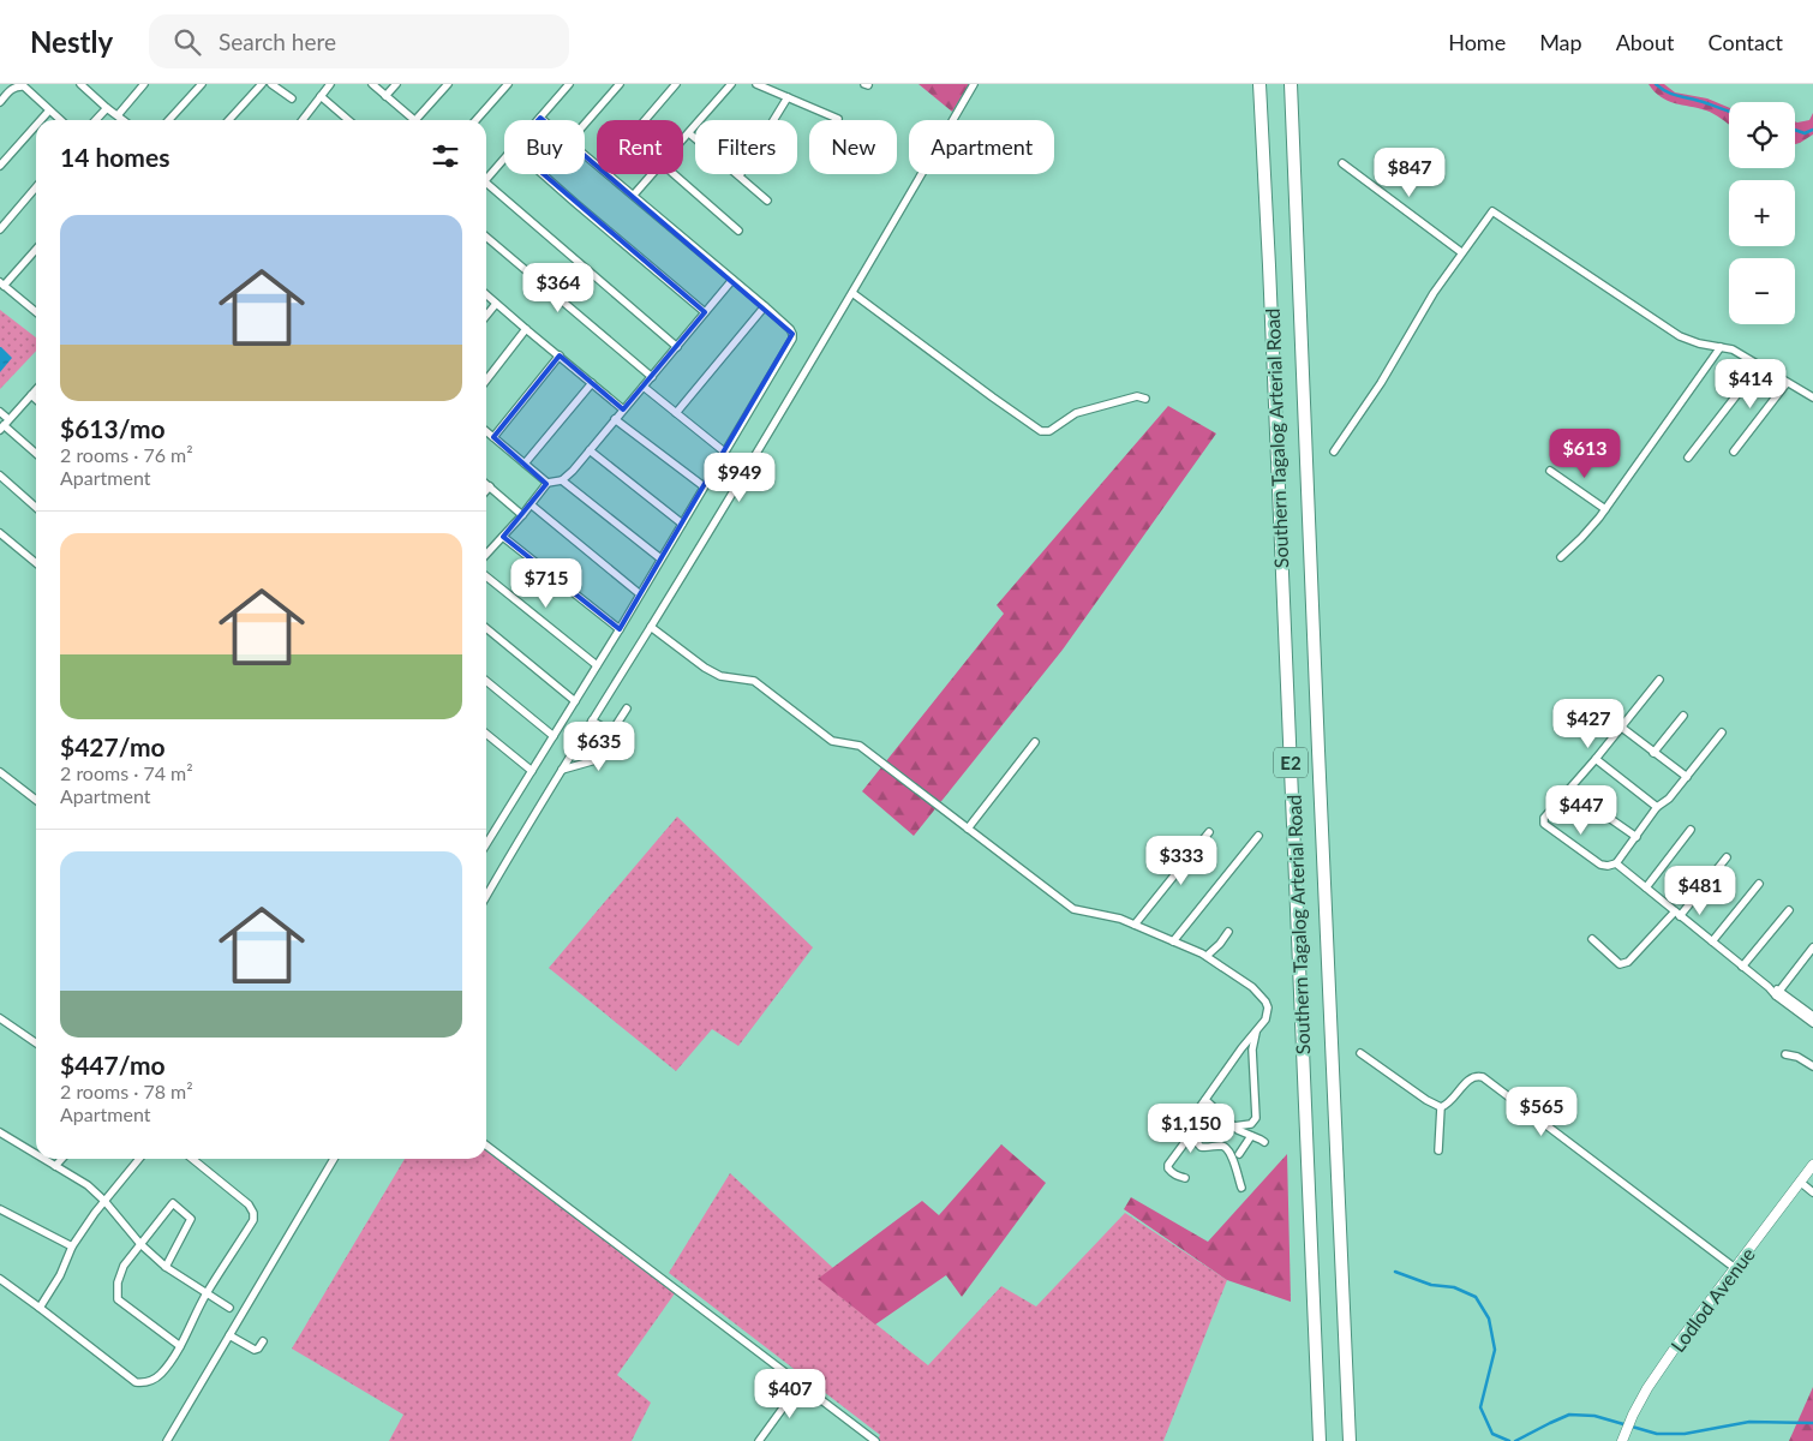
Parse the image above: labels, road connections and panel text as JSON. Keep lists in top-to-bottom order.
{
  "streets": {
    "highway": ["Southern Tagalog Arterial Road", "E2"],
    "main road": ["Lodlod Avenue"]
  },
  "page": {
    "header": "Nestly",
    "search": "Search here",
    "nav": [
      "Home",
      "Map",
      "About",
      "Contact"
    ],
    "map_buttons": ["+", "−"],
    "chip": [
      "Buy",
      "Rent",
      "Filters",
      "New",
      "Apartment"
    ],
    "heading": "14 homes",
    "price": [
      "$847",
      "$364",
      "$414",
      "$613",
      "$949",
      "$715",
      "$427",
      "$635",
      "$447",
      "$333",
      "$481",
      "$565",
      "$1,150",
      "$407"
    ],
    "list": [
      {
        "name": "$613/mo",
        "note": "2 rooms · 76 m² · Apartment"
      },
      {
        "name": "$427/mo",
        "note": "2 rooms · 74 m² · Apartment"
      },
      {
        "name": "$447/mo",
        "note": "2 rooms · 78 m² · Apartment"
      }
    ]
  }
}
